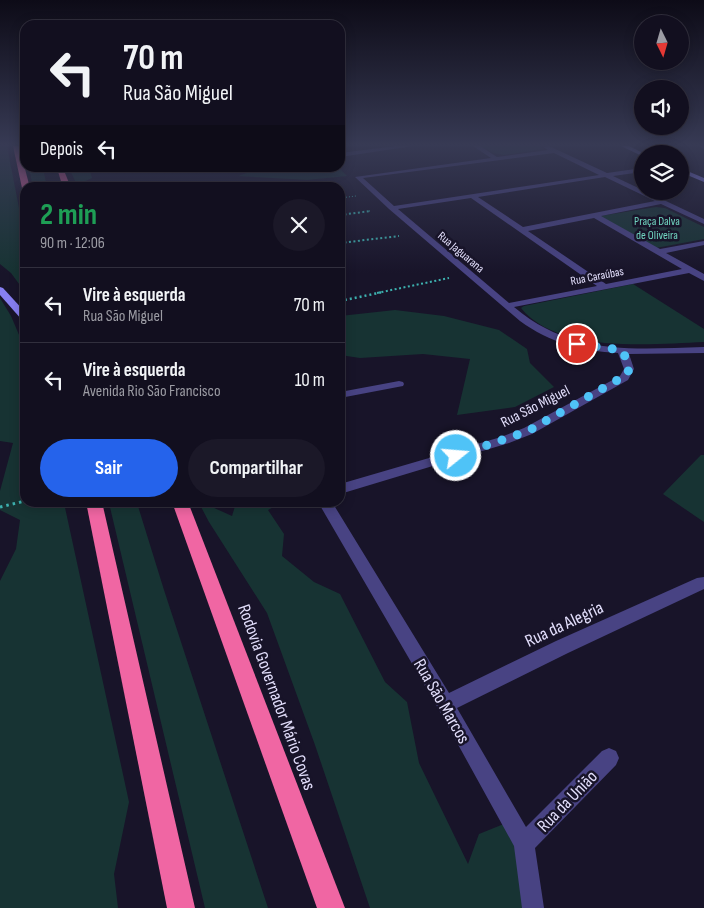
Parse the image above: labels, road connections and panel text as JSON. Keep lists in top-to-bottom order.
{
  "streets": {
    "highway": ["Rodovia Governador Mário Covas"],
    "street": [
      "Rua Jaguarana",
      "Rua Caraúbas",
      "Rua São Miguel",
      "Rua da Alegria",
      "Rua São Marcos",
      "Rua da União"
    ]
  },
  "crossings": [
    ["Rua Jaguarana", "Rua Caraúbas"],
    ["Rua Jaguarana", "Rua São Miguel"],
    ["Rua da Alegria", "Rua São Marcos"],
    ["Rua São Marcos", "Rua da União"]
  ],
  "parks": ["Praça Dalva de Oliveira"],
  "north": "bottom",
  "page": {
    "turn": ["70 m", "Rua São Miguel"],
    "then": "Depois",
    "heading": ["2 min", "90 m · 12:06"],
    "list": [
      {
        "name": "Vire à esquerda",
        "note": "Rua São Miguel",
        "value": "70 m"
      },
      {
        "name": "Vire à esquerda",
        "note": "Avenida Rio São Francisco",
        "value": "10 m"
      }
    ],
    "buttons": ["Sair", "Compartilhar"]
  }
}
